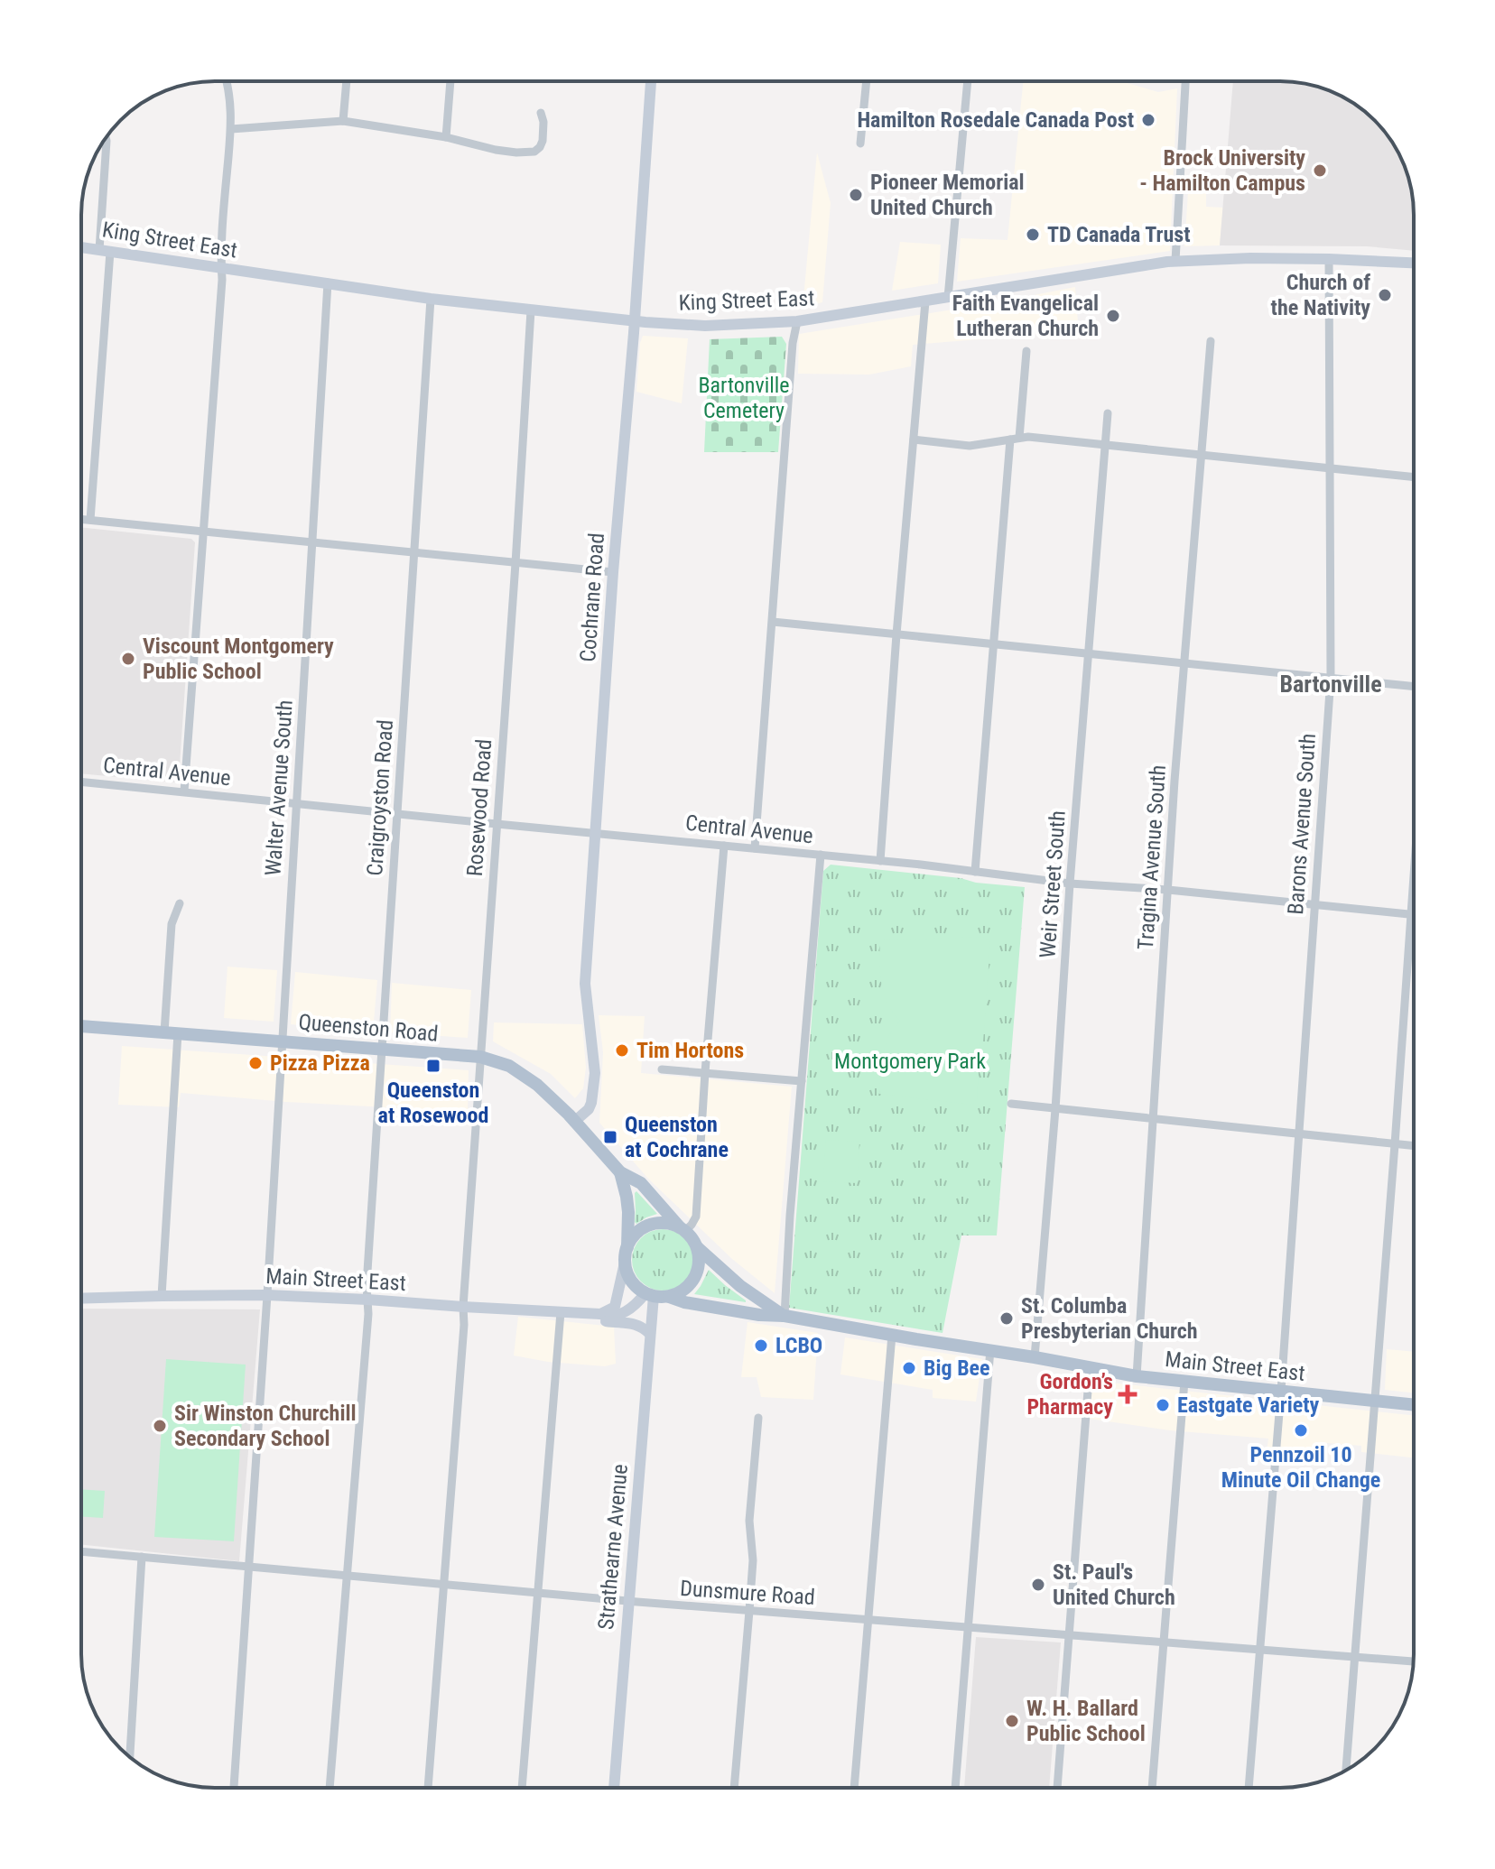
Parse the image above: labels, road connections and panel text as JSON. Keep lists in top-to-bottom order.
{
  "streets": {
    "main road": ["Queenston Road", "Main Street East"],
    "street": [
      "King Street East",
      "Cochrane Road",
      "Central Avenue",
      "Walter Avenue South",
      "Craigroyston Road",
      "Rosewood Road",
      "Barons Avenue South",
      "Tragina Avenue South",
      "Weir Street South",
      "Strathearne Avenue",
      "Dunsmure Road"
    ]
  },
  "crossings": [
    ["King Street East", "Cochrane Road"],
    ["King Street East", "Walter Avenue South"],
    ["King Street East", "Craigroyston Road"],
    ["King Street East", "Rosewood Road"],
    ["King Street East", "Barons Avenue South"],
    ["Cochrane Road", "Central Avenue"],
    ["Cochrane Road", "Queenston Road"],
    ["Central Avenue", "Walter Avenue South"],
    ["Central Avenue", "Craigroyston Road"],
    ["Central Avenue", "Rosewood Road"],
    ["Central Avenue", "Barons Avenue South"],
    ["Central Avenue", "Tragina Avenue South"],
    ["Central Avenue", "Weir Street South"],
    ["Walter Avenue South", "Queenston Road"],
    ["Walter Avenue South", "Main Street East"],
    ["Walter Avenue South", "Dunsmure Road"],
    ["Craigroyston Road", "Queenston Road"],
    ["Craigroyston Road", "Main Street East"],
    ["Craigroyston Road", "Dunsmure Road"],
    ["Rosewood Road", "Queenston Road"],
    ["Rosewood Road", "Main Street East"],
    ["Rosewood Road", "Dunsmure Road"],
    ["Barons Avenue South", "Main Street East"],
    ["Barons Avenue South", "Dunsmure Road"],
    ["Tragina Avenue South", "Main Street East"],
    ["Weir Street South", "Main Street East"],
    ["Queenston Road", "Main Street East"],
    ["Queenston Road", "Strathearne Avenue"],
    ["Main Street East", "Strathearne Avenue"],
    ["Strathearne Avenue", "Dunsmure Road"]
  ],
  "districts": ["Bartonville"],
  "parks": ["Bartonville Cemetery", "Montgomery Park"],
  "places": {
    "other": [
      "Hamilton Rosedale Canada Post",
      "Brock University - Hamilton Campus",
      "Pioneer Memorial United Church",
      "TD Canada Trust",
      "Church of the Nativity",
      "Faith Evangelical Lutheran Church",
      "Viscount Montgomery Public School",
      "Tim Hortons",
      "Pizza Pizza",
      "St. Columba Presbyterian Church",
      "LCBO",
      "Big Bee",
      "Eastgate Variety",
      "Sir Winston Churchill Secondary School",
      "Pennzoil 10 Minute Oil Change",
      "St. Paul's United Church",
      "W. H. Ballard Public School"
    ],
    "transit": ["Queenston at Rosewood", "Queenston at Cochrane"],
    "health": ["Gordon’s Pharmacy"]
  }
}
